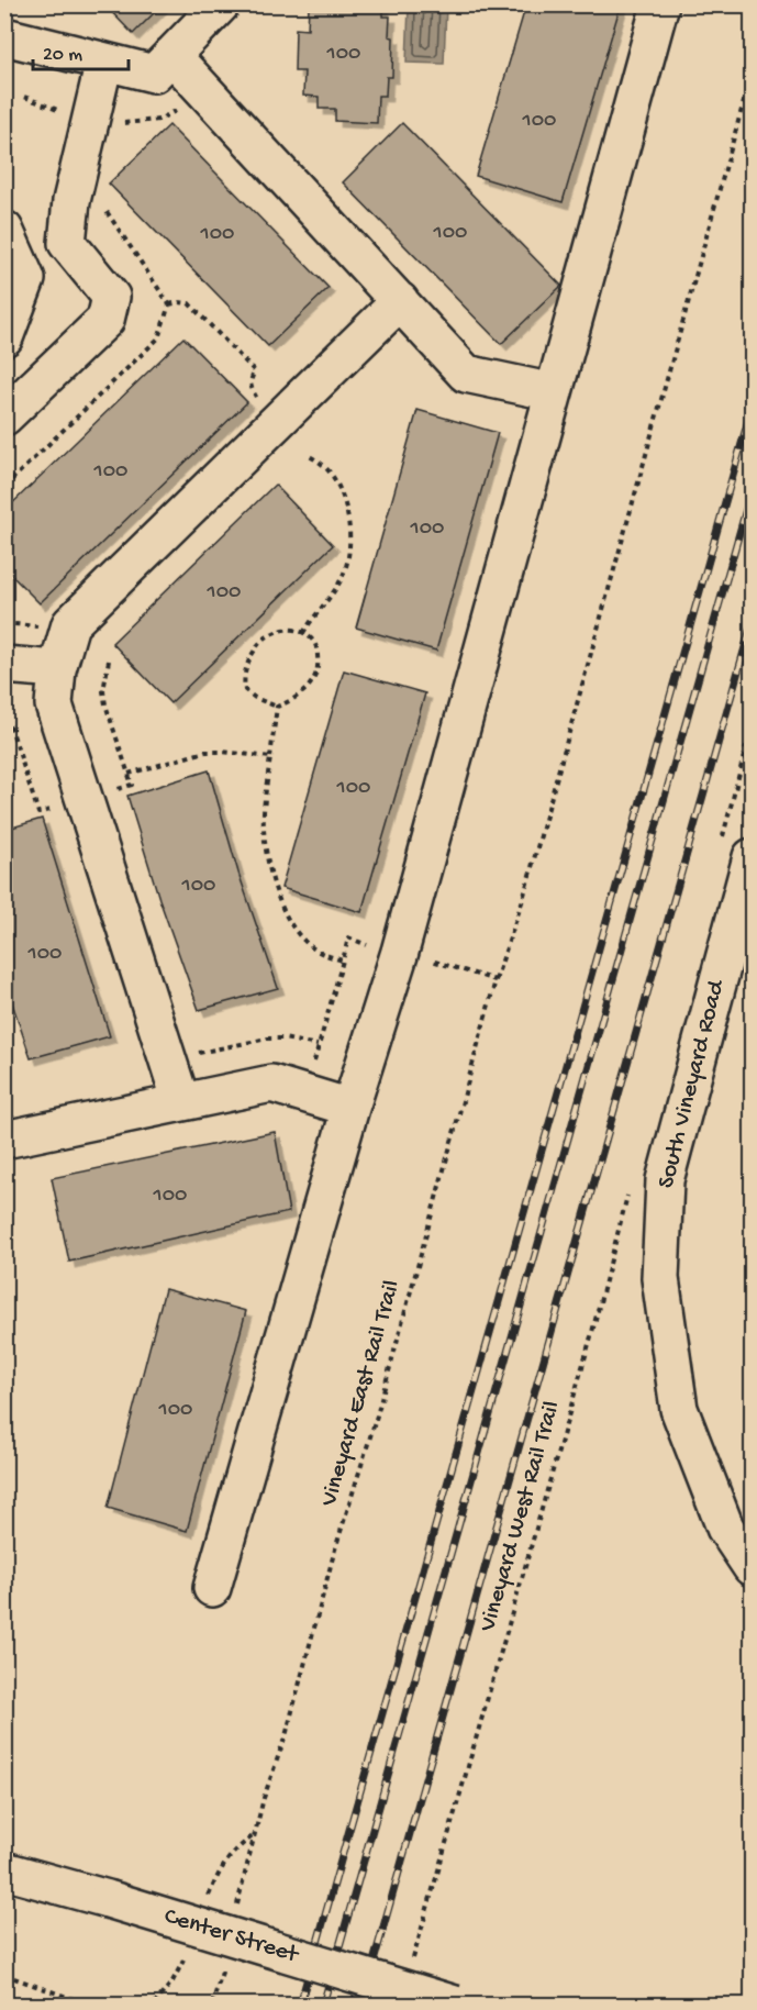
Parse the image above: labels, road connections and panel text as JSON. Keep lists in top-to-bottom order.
{
  "streets": {
    "street": ["South Vineyard Road", "Center Street"],
    "path": ["Vineyard East Rail Trail", "Vineyard West Rail Trail"]
  },
  "house_numbers": [
    "100",
    "100",
    "100",
    "100",
    "100",
    "100",
    "100",
    "100",
    "100",
    "100",
    "100",
    "100"
  ],
  "scale_bar": "20 m"
}
